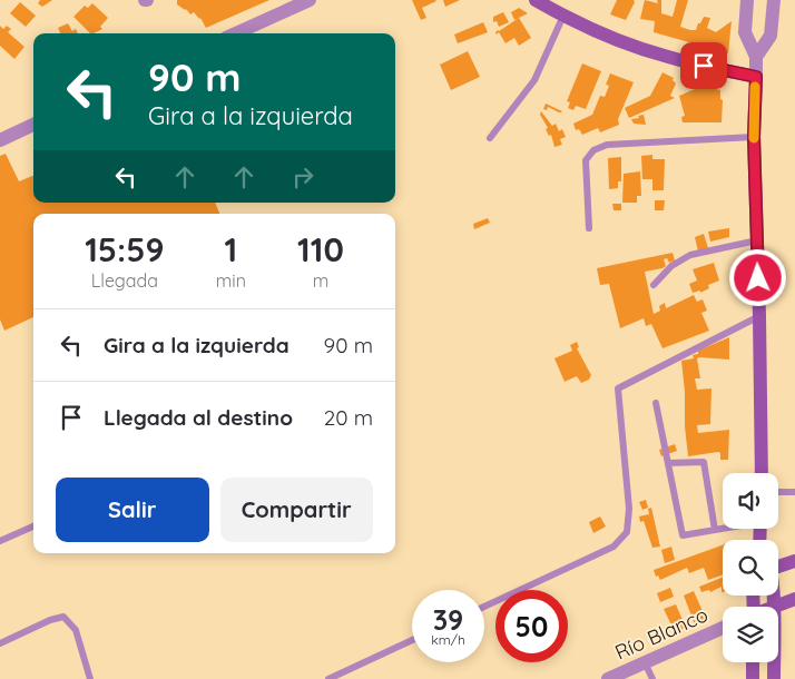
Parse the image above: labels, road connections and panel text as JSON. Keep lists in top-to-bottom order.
{
  "streets": {
    "street": ["Río Blanco"]
  },
  "page": {
    "turn": ["90 m", "Gira a la izquierda"],
    "eta": [
      "15:59",
      "Llegada",
      "1",
      "min",
      "110",
      "m"
    ],
    "list": [
      {
        "name": "Gira a la izquierda",
        "value": "90 m"
      },
      {
        "name": "Llegada al destino",
        "value": "20 m"
      }
    ],
    "buttons": ["Salir", "Compartir"],
    "speed": "39 km/h",
    "limit": "50"
  }
}
